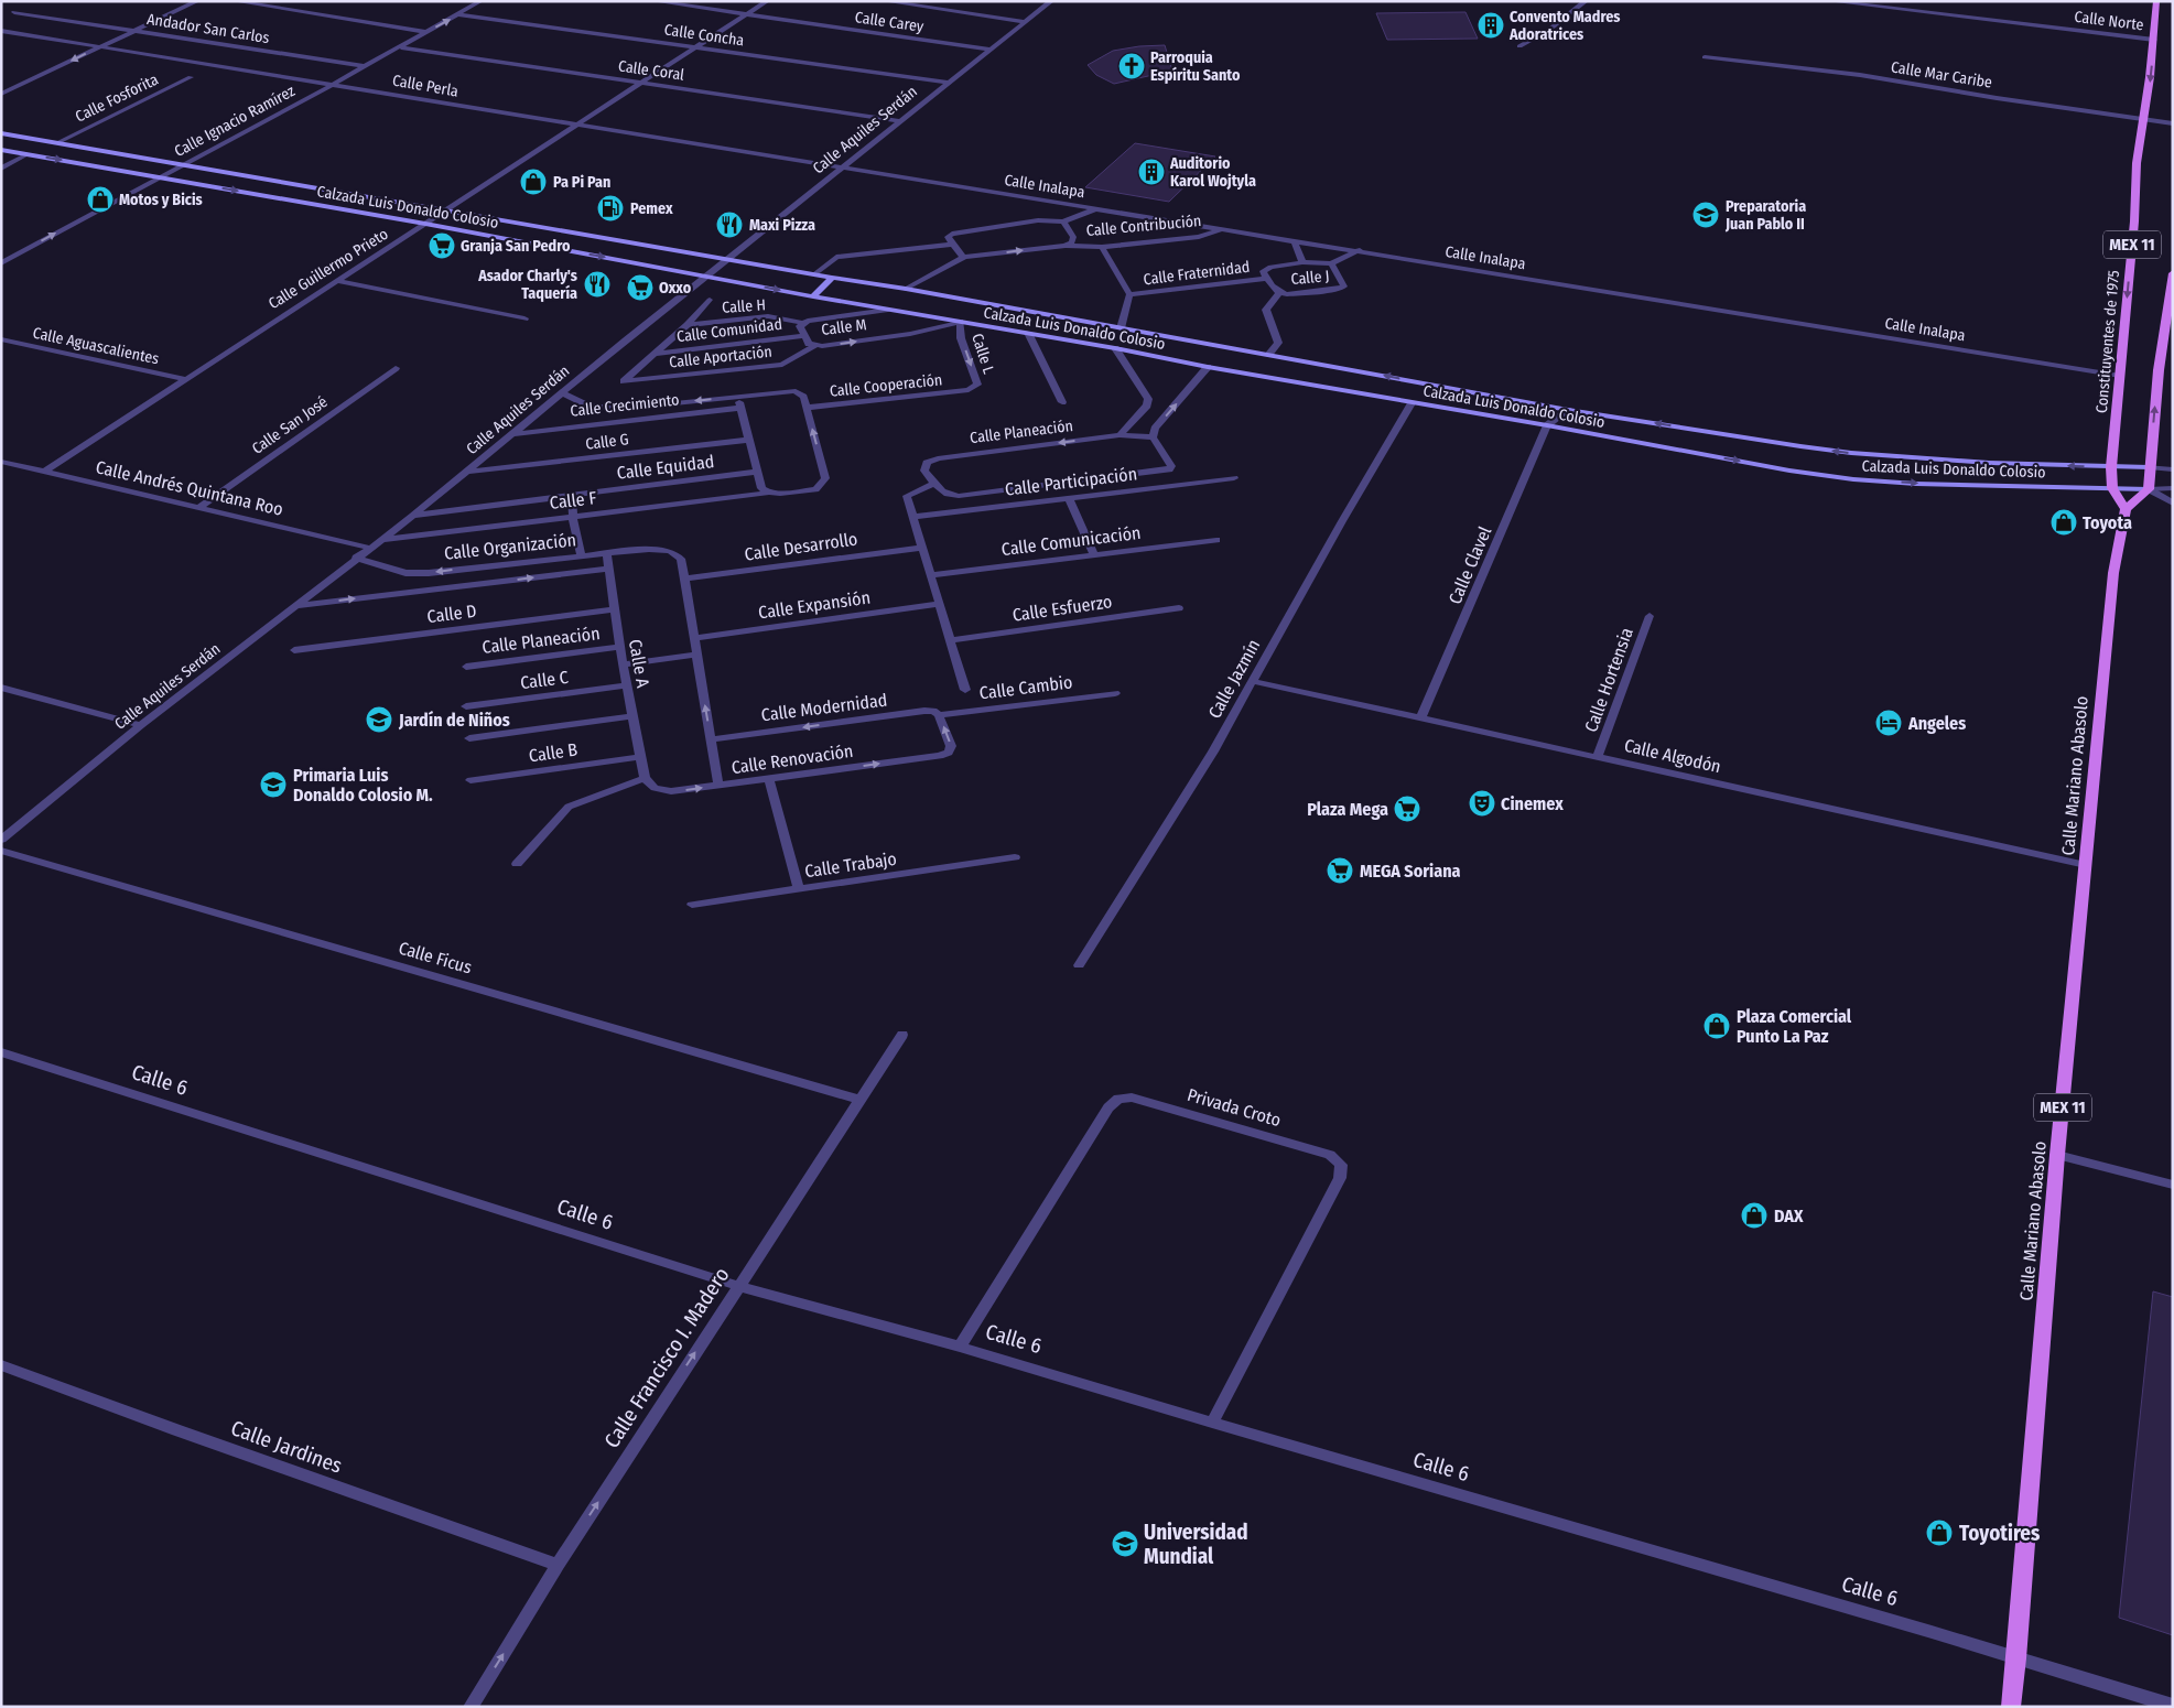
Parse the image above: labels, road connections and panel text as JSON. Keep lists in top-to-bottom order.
{
  "streets": {
    "main road": [
      "Calzada Luis Donaldo Colosio",
      "MEX 11",
      "Constituyentes de 1975",
      "Calle Mariano Abasolo"
    ],
    "street": [
      "Calle Norte",
      "Calle Carey",
      "Andador San Carlos",
      "Calle Concha",
      "Calle Coral",
      "Calle Mar Caribe",
      "Calle Perla",
      "Calle Fosforita",
      "Calle Ignacio Ramírez",
      "Calle Aquiles Serdán",
      "Calle Inalapa",
      "Calle Contribución",
      "Calle Guillermo Prieto",
      "Calle Fraternidad",
      "Calle J",
      "Calle H",
      "Calle M",
      "Calle Comunidad",
      "Calle Aguascalientes",
      "Calle L",
      "Calle Aportación",
      "Calle Cooperación",
      "Calle Crecimiento",
      "Calle San José",
      "Calle Planeación",
      "Calle G",
      "Calle Equidad",
      "Calle Participación",
      "Calle Andrés Quintana Roo",
      "Calle F",
      "Calle Comunicación",
      "Calle Organización",
      "Calle Desarrollo",
      "Calle Clavel",
      "Calle Expansión",
      "Calle Esfuerzo",
      "Calle D",
      "Calle A",
      "Calle Jazmín",
      "Calle C",
      "Calle Hortensia",
      "Calle Cambio",
      "Calle Modernidad",
      "Calle B",
      "Calle Algodón",
      "Calle Renovación",
      "Calle Trabajo",
      "Calle Ficus",
      "Calle 6",
      "Privada Croto",
      "Calle Francisco I. Madero",
      "Calle Jardines"
    ]
  },
  "crossings": [
    ["Calle Norte", "Constituyentes de 1975"],
    ["Calle Carey", "Calle Aquiles Serdán"],
    ["Calle Carey", "Calle Guillermo Prieto"],
    ["Andador San Carlos", "Calle Ignacio Ramírez"],
    ["Calle Concha", "Calle Ignacio Ramírez"],
    ["Calle Concha", "Calle Aquiles Serdán"],
    ["Calle Concha", "Calle Guillermo Prieto"],
    ["Calle Coral", "Calle Ignacio Ramírez"],
    ["Calle Coral", "Calle Aquiles Serdán"],
    ["Calle Coral", "Calle Guillermo Prieto"],
    ["Calle Mar Caribe", "Constituyentes de 1975"],
    ["Calle Perla", "Calle Ignacio Ramírez"],
    ["Calle Perla", "Calle Aquiles Serdán"],
    ["Calle Perla", "Calle Inalapa"],
    ["Calle Perla", "Calle Guillermo Prieto"],
    ["Calle Fosforita", "Calzada Luis Donaldo Colosio"],
    ["Calle Ignacio Ramírez", "Calzada Luis Donaldo Colosio"],
    ["Calle Aquiles Serdán", "Calle Inalapa"],
    ["Calle Aquiles Serdán", "Calzada Luis Donaldo Colosio"],
    ["Calle Aquiles Serdán", "Calle Crecimiento"],
    ["Calle Aquiles Serdán", "Calle G"],
    ["Calle Aquiles Serdán", "Calle Equidad"],
    ["Calle Aquiles Serdán", "Calle Andrés Quintana Roo"],
    ["Calle Aquiles Serdán", "Calle F"],
    ["Calle Aquiles Serdán", "Calle Organización"],
    ["Calle Inalapa", "Calle Contribución"],
    ["Calle Inalapa", "Calle J"],
    ["Calle Inalapa", "Constituyentes de 1975"],
    ["Calzada Luis Donaldo Colosio", "MEX 11"],
    ["Calzada Luis Donaldo Colosio", "Calle Guillermo Prieto"],
    ["Calzada Luis Donaldo Colosio", "Calle M"],
    ["Calzada Luis Donaldo Colosio", "Constituyentes de 1975"],
    ["Calzada Luis Donaldo Colosio", "Calle L"],
    ["Calzada Luis Donaldo Colosio", "Calle Clavel"],
    ["Calzada Luis Donaldo Colosio", "Calle Jazmín"],
    ["MEX 11", "Constituyentes de 1975"],
    ["MEX 11", "Calle Mariano Abasolo"],
    ["Calle Guillermo Prieto", "Calle Aguascalientes"],
    ["Calle Guillermo Prieto", "Calle Andrés Quintana Roo"],
    ["Calle Fraternidad", "Calle J"],
    ["Calle H", "Calle M"],
    ["Calle M", "Calle Comunidad"],
    ["Calle M", "Calle L"],
    ["Calle M", "Calle Aportación"],
    ["Calle Comunidad", "Calle Aportación"],
    ["Calle L", "Calle Cooperación"],
    ["Calle Cooperación", "Calle F"],
    ["Calle San José", "Calle Andrés Quintana Roo"],
    ["Calle Planeación", "Calle A"],
    ["Calle Organización", "Calle Desarrollo"],
    ["Calle Organización", "Calle A"],
    ["Calle Clavel", "Calle Algodón"],
    ["Calle D", "Calle A"],
    ["Calle A", "Calle C"],
    ["Calle A", "Calle B"],
    ["Calle A", "Calle Renovación"],
    ["Calle Jazmín", "Calle Algodón"],
    ["Calle Hortensia", "Calle Algodón"],
    ["Calle Cambio", "Calle Modernidad"],
    ["Calle Cambio", "Calle Renovación"],
    ["Calle Modernidad", "Calle Renovación"],
    ["Calle Algodón", "Calle Mariano Abasolo"],
    ["Calle Mariano Abasolo", "Calle 6"],
    ["Calle Ficus", "Calle Francisco I. Madero"],
    ["Calle 6", "Privada Croto"],
    ["Calle 6", "Calle Francisco I. Madero"],
    ["Calle Francisco I. Madero", "Calle Jardines"]
  ],
  "one_way": [
    "Calle Ignacio Ramírez",
    "Calle Contribución",
    "Calle Planeación",
    "Calle Modernidad",
    "Calle Renovación",
    "Calle Francisco I. Madero"
  ],
  "places": {
    "building": ["Convento Madres Adoratrices", "Auditorio Karol Wojtyla"],
    "church": ["Parroquia Espíritu Santo"],
    "shop": [
      "Pa Pi Pan",
      "Motos y Bicis",
      "Toyota",
      "Plaza Comercial Punto La Paz",
      "DAX",
      "Toyotires"
    ],
    "fuel station": ["Pemex"],
    "school or university": [
      "Preparatoria Juan Pablo II",
      "Jardín de Niños",
      "Primaria Luis Donaldo Colosio M.",
      "Universidad Mundial"
    ],
    "restaurant": ["Maxi Pizza", "Asador Charly's Taquería"],
    "supermarket": [
      "Granja San Pedro",
      "Oxxo",
      "Plaza Mega",
      "MEGA Soriana"
    ],
    "hotel": ["Angeles"],
    "theatre": ["Cinemex"]
  }
}
